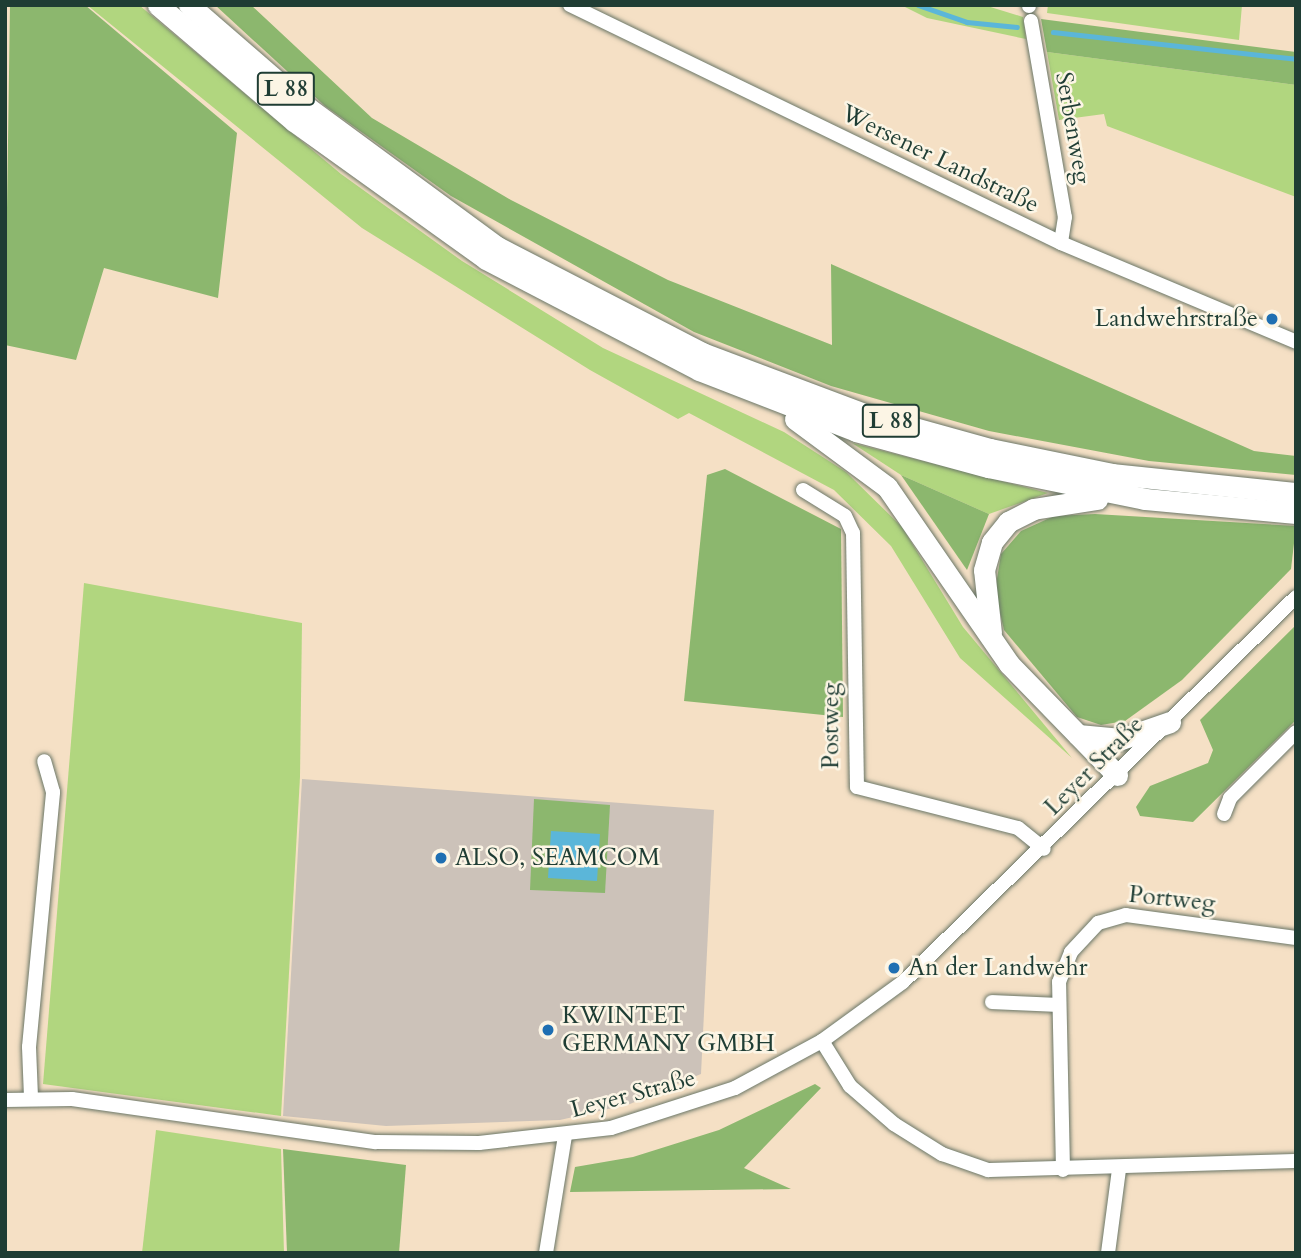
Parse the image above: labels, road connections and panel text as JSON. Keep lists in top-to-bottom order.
{
  "streets": {
    "highway": ["L 88"],
    "street": [
      "Serbenweg",
      "Wersener Landstraße",
      "Postweg",
      "Leyer Straße",
      "Portweg"
    ]
  },
  "crossings": [
    ["Serbenweg", "Wersener Landstraße"],
    ["Postweg", "Leyer Straße"]
  ],
  "places": [
    "Landwehrstraße",
    "ALSO, SEAMCOM",
    "An der Landwehr",
    "KWINTET GERMANY GMBH"
  ]
}
